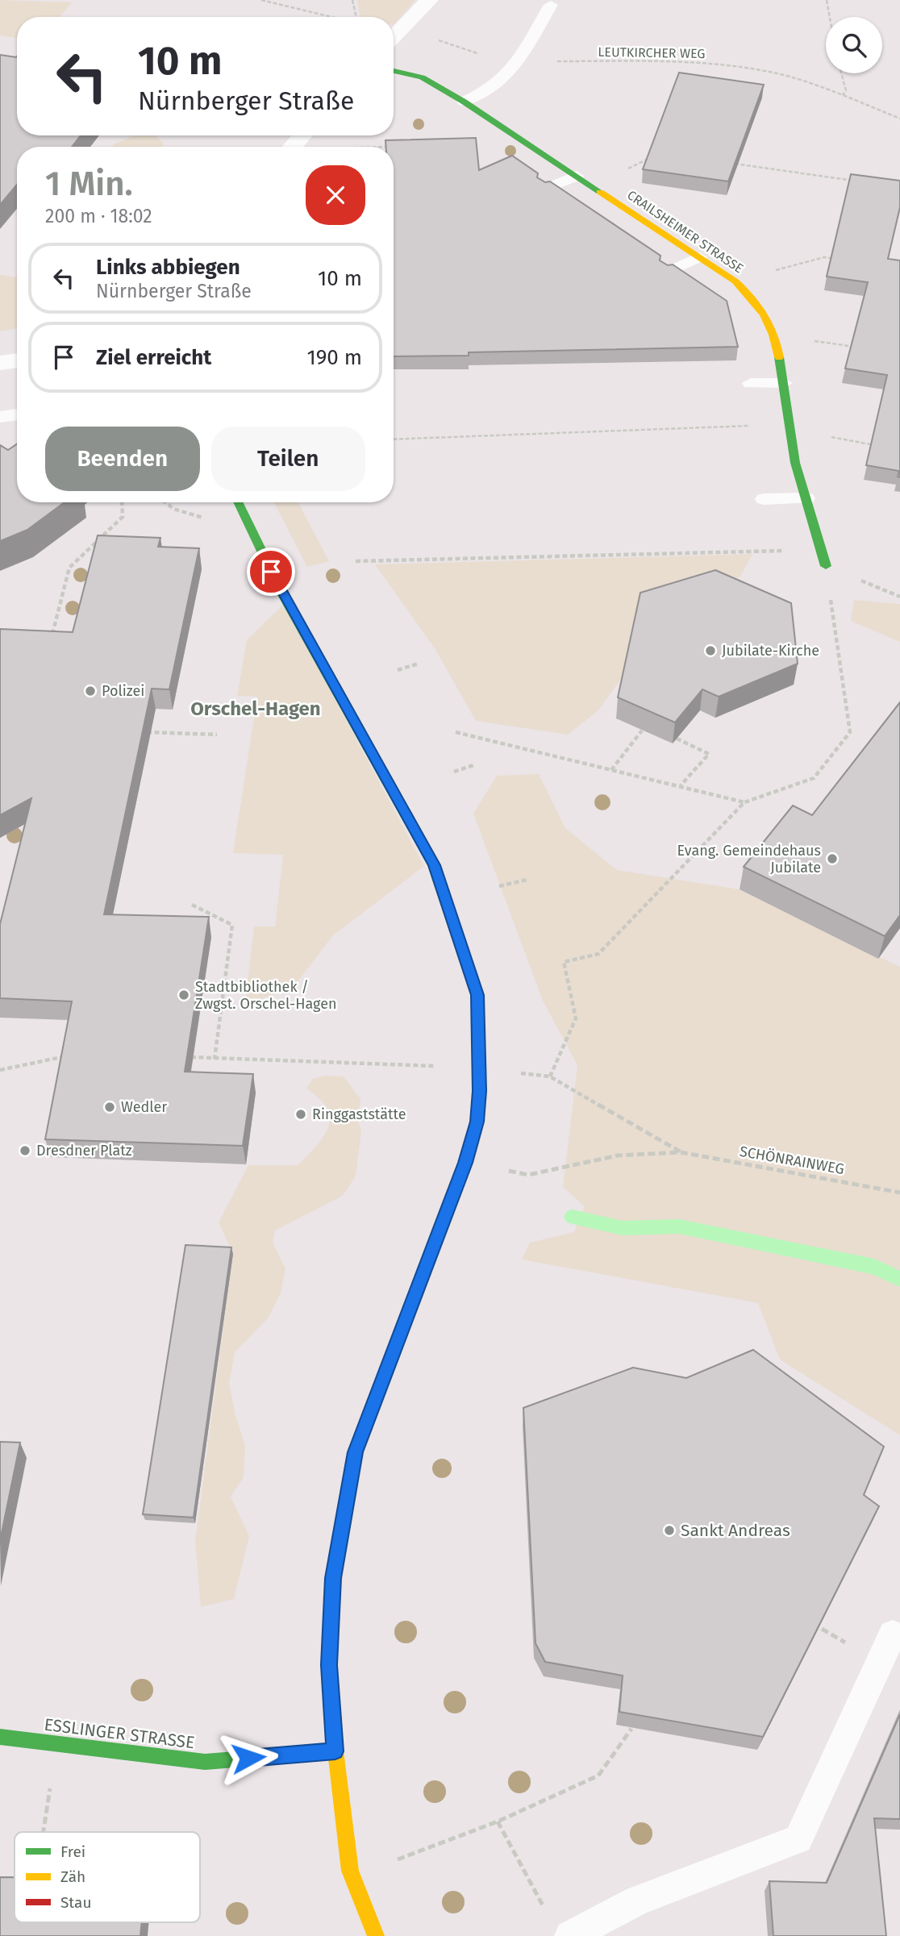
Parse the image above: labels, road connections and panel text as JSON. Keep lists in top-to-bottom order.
{
  "streets": {
    "street": ["CRAILSHEIMER STRASSE", "ESSLINGER STRASSE"],
    "path": ["LEUTKIRCHER WEG", "SCHÖNRAINWEG"]
  },
  "districts": ["Orschel-Hagen"],
  "places": [
    "Jubilate-Kirche",
    "Polizei",
    "Evang. Gemeindehaus Jubilate",
    "Stadtbibliothek / Zwgst. Orschel-Hagen",
    "Wedler",
    "Ringgaststätte",
    "Dresdner Platz",
    "Sankt Andreas"
  ],
  "legend": ["Frei", "Zäh", "Stau"],
  "page": {
    "turn": ["10 m", "Nürnberger Straße"],
    "heading": ["1 Min.", "200 m · 18:02"],
    "list": [
      {
        "name": "Links abbiegen",
        "note": "Nürnberger Straße",
        "value": "10 m"
      },
      {
        "name": "Ziel erreicht",
        "value": "190 m"
      }
    ],
    "buttons": ["Beenden", "Teilen"]
  }
}
